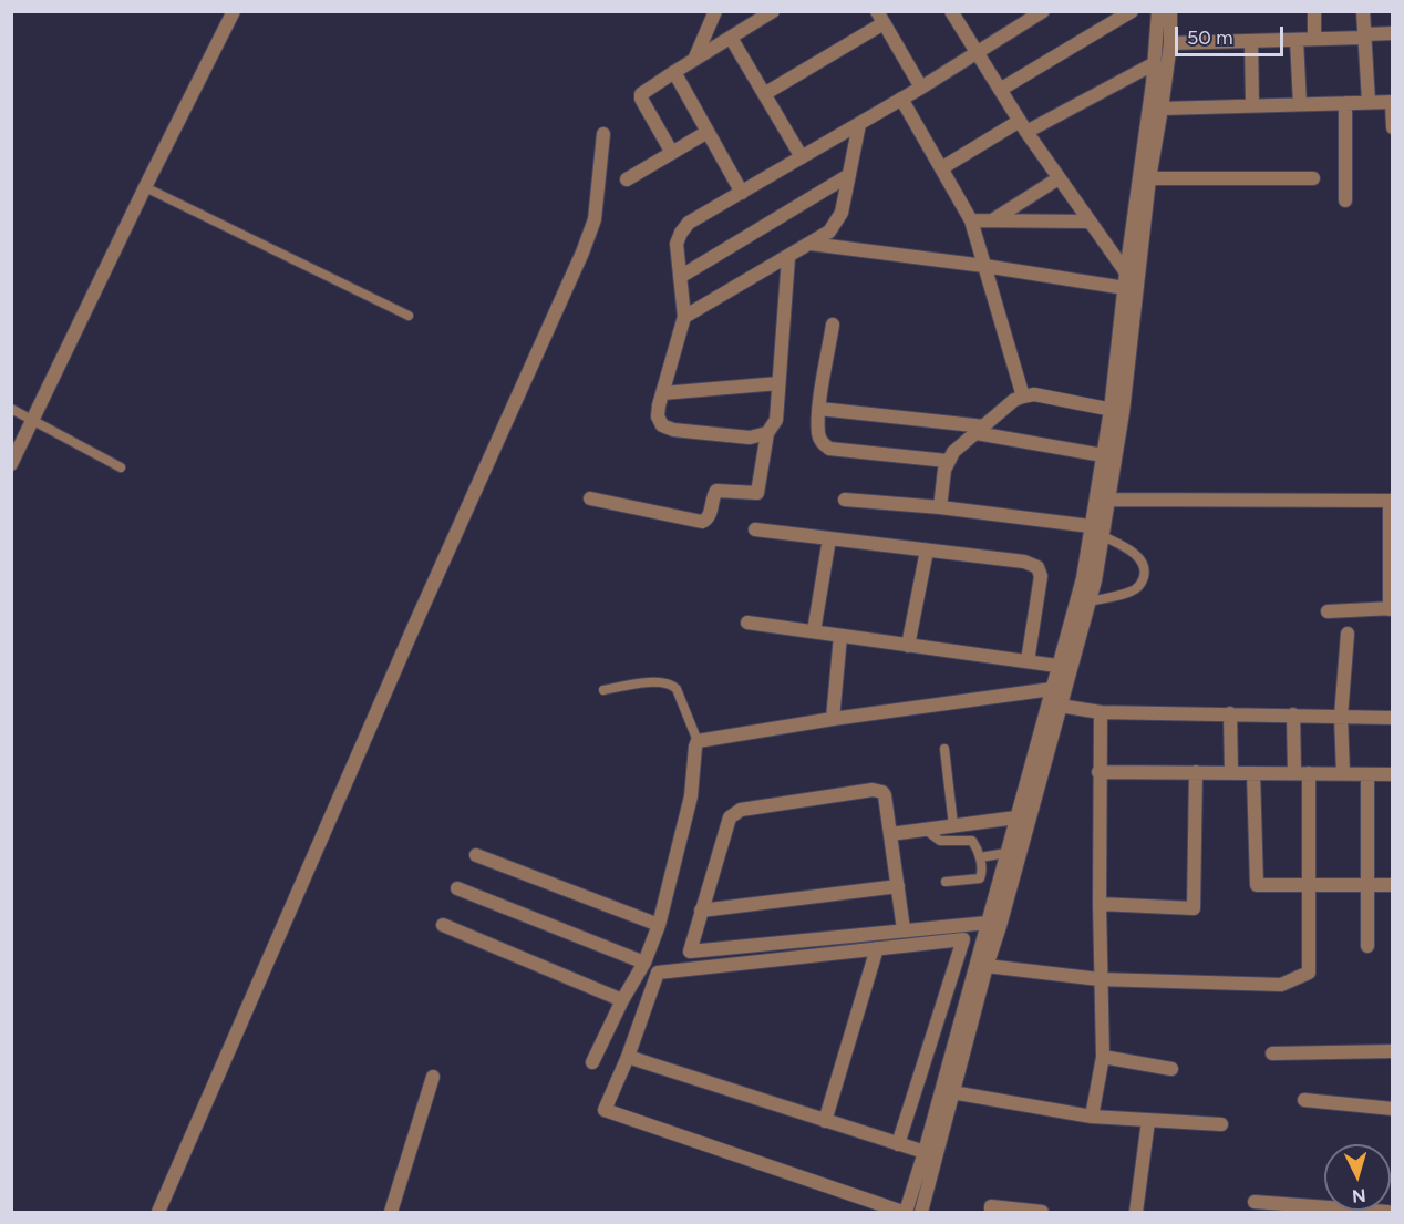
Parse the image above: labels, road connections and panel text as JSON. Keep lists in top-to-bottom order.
{
  "scale_bar": "50 m",
  "north": "bottom"
}
